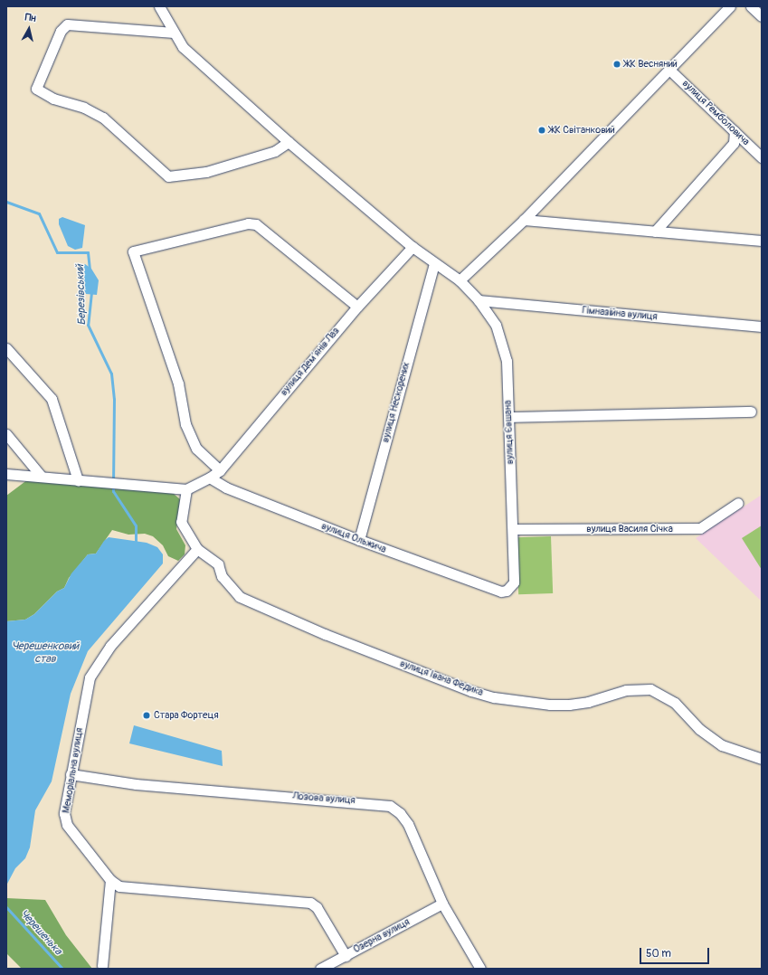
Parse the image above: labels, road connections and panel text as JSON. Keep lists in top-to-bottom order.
{
  "streets": {
    "street": [
      "вулиця Ремболовича",
      "Гімназійна вулиця",
      "вулиця Демʼянів Лаз",
      "вулиця Нескорених",
      "вулиця Євшана",
      "вулиця Василя Січка",
      "вулиця Ольжича",
      "вулиця Івана Федика",
      "Меморіальна вулиця",
      "Лозова вулиця",
      "Озерна вулиця"
    ]
  },
  "crossings": [
    ["Гімназійна вулиця", "вулиця Євшана"],
    ["вулиця Демʼянів Лаз", "вулиця Євшана"],
    ["вулиця Демʼянів Лаз", "вулиця Ольжича"],
    ["вулиця Демʼянів Лаз", "вулиця Івана Федика"],
    ["вулиця Нескорених", "вулиця Євшана"],
    ["вулиця Нескорених", "вулиця Ольжича"],
    ["вулиця Євшана", "вулиця Василя Січка"],
    ["вулиця Євшана", "вулиця Ольжича"],
    ["вулиця Івана Федика", "Меморіальна вулиця"],
    ["Меморіальна вулиця", "Лозова вулиця"],
    ["Меморіальна вулиця", "Озерна вулиця"],
    ["Лозова вулиця", "Озерна вулиця"]
  ],
  "water": ["Березівський", "Черешенковий став", "Черешенька"],
  "places": ["ЖК Весняний", "ЖК Світанковий", "Стара Фортеця"],
  "scale_bar": "50 m",
  "north": "top"
}
